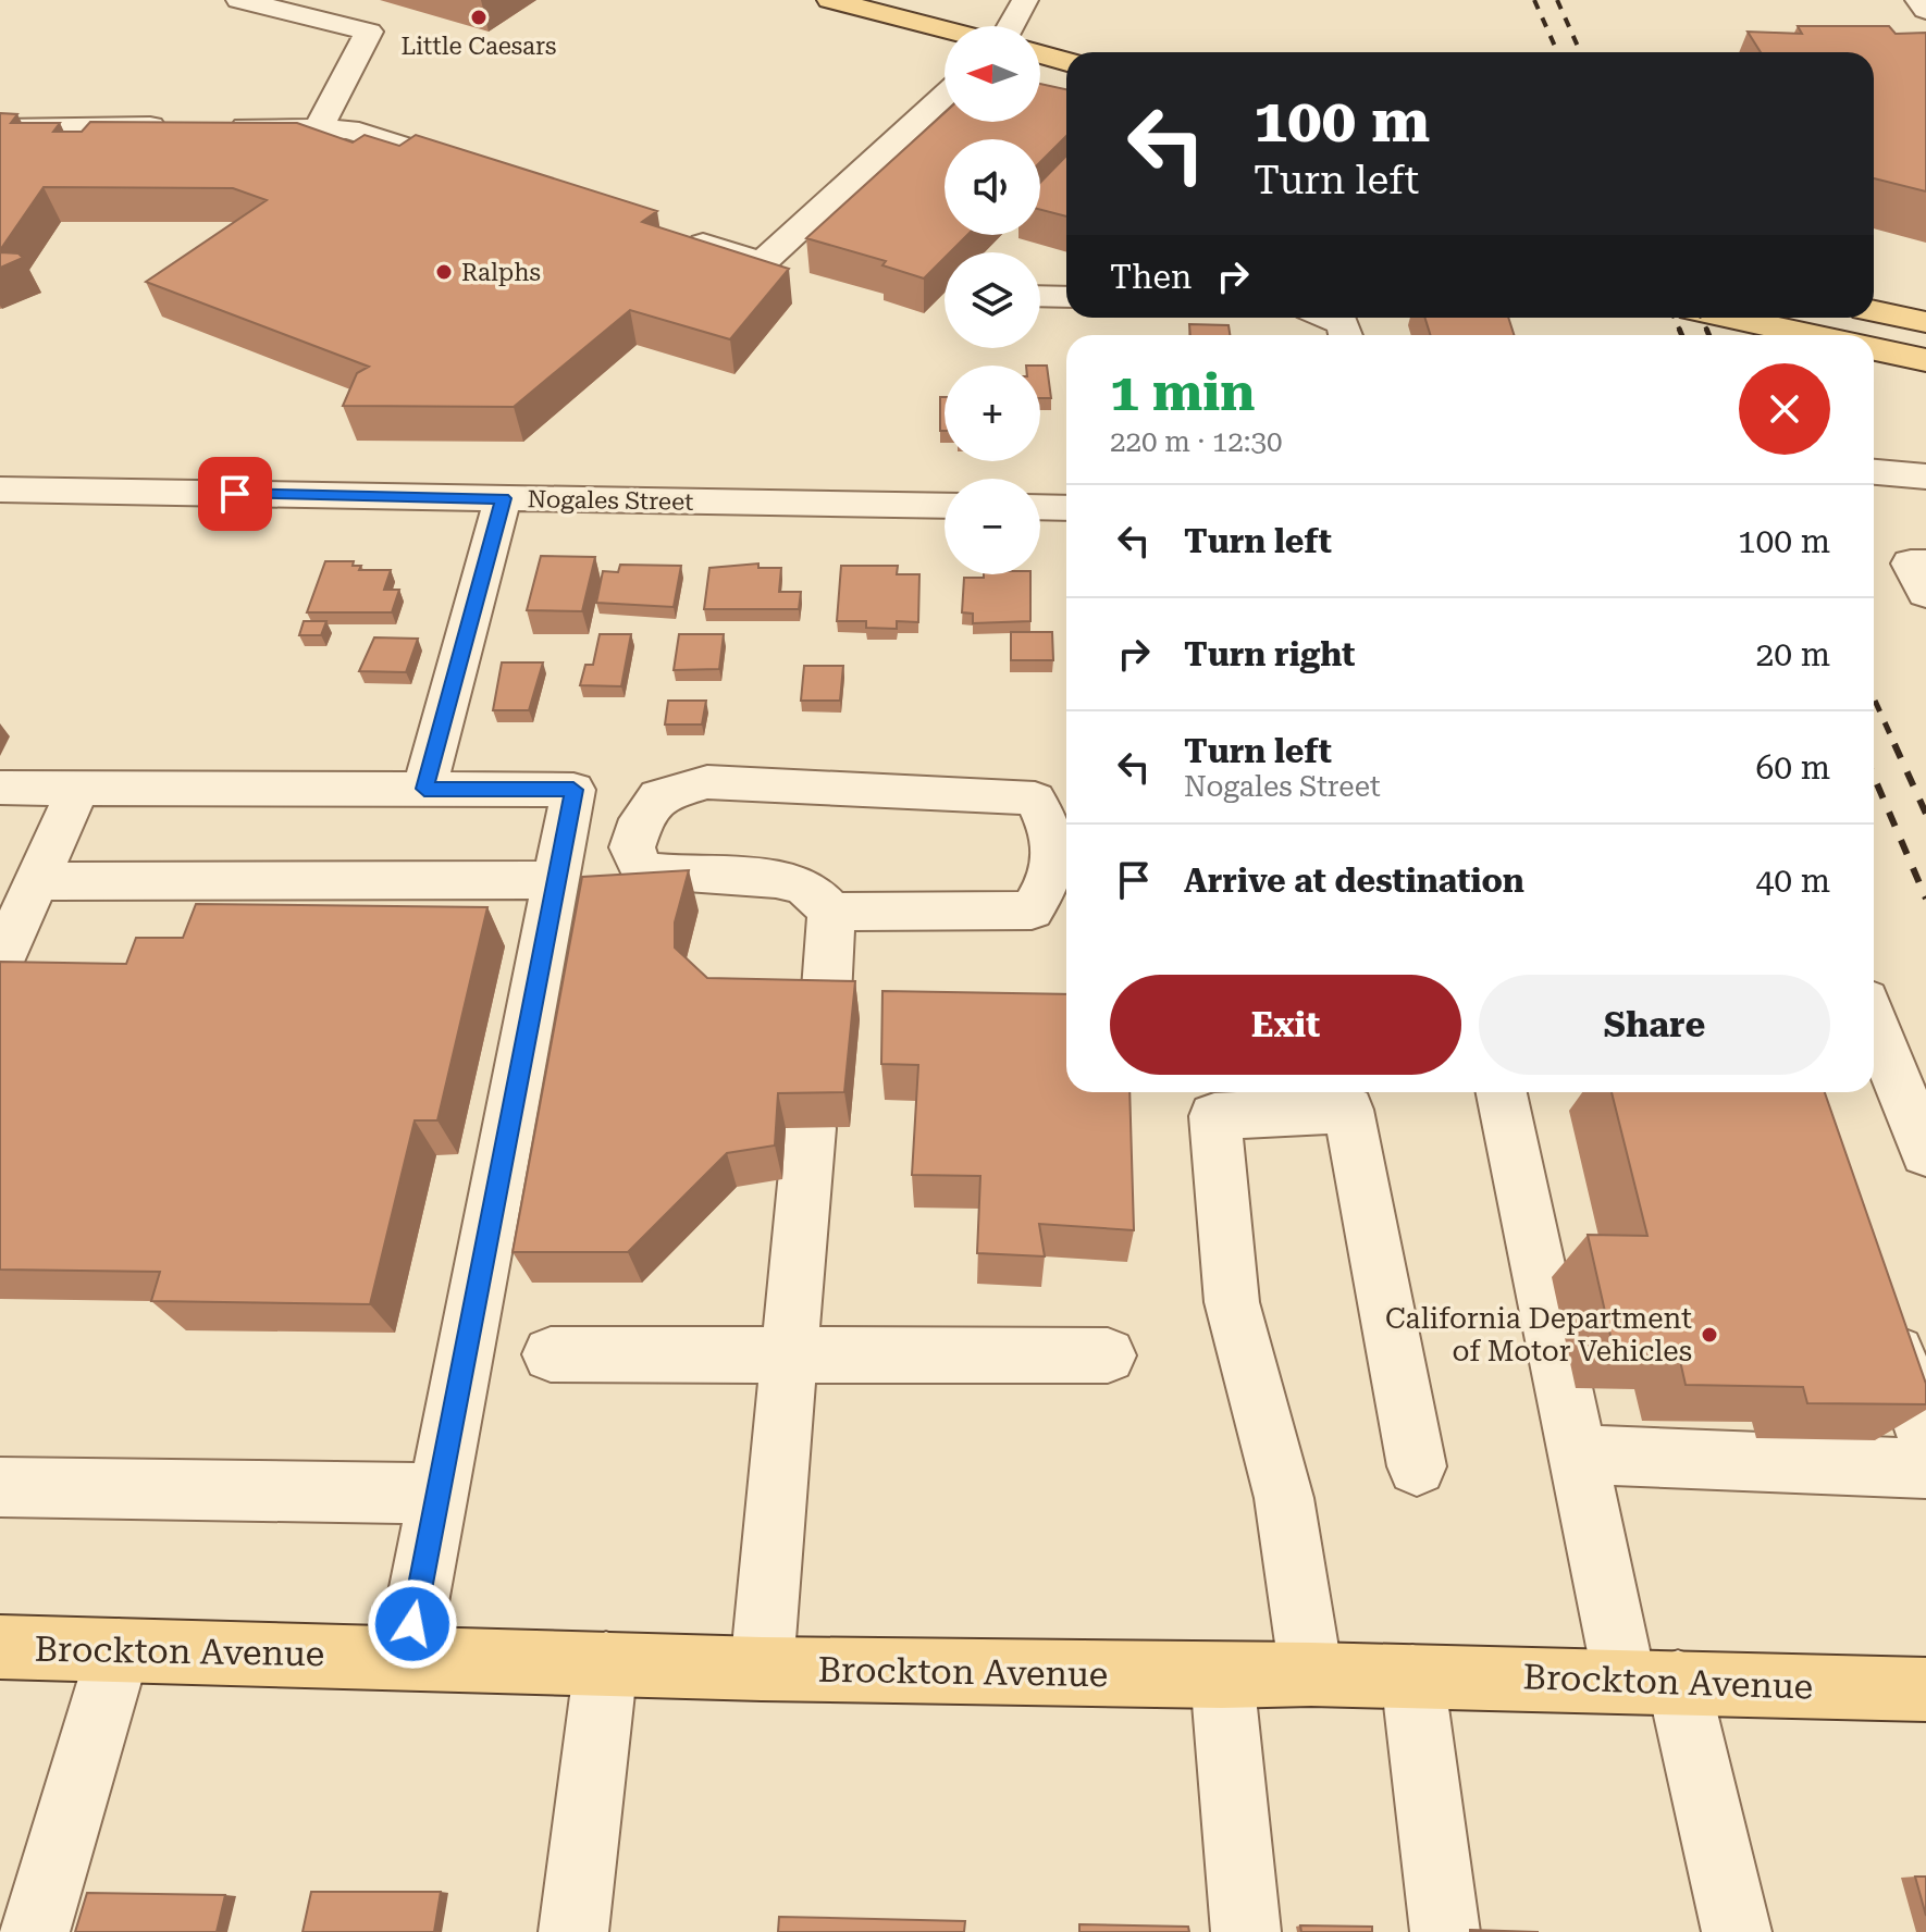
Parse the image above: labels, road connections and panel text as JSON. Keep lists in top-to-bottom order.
{
  "streets": {
    "main road": ["Brockton Avenue"],
    "street": ["Nogales Street"]
  },
  "places": ["Little Caesars", "Ralphs", "California Department of Motor Vehicles"],
  "north": "left",
  "page": {
    "map_buttons": ["+", "−"],
    "turn": ["100 m", "Turn left"],
    "then": "Then",
    "heading": ["1 min", "220 m · 12:30"],
    "list": [
      {
        "name": "Turn left",
        "value": "100 m"
      },
      {
        "name": "Turn right",
        "value": "20 m"
      },
      {
        "name": "Turn left",
        "note": "Nogales Street",
        "value": "60 m"
      },
      {
        "name": "Arrive at destination",
        "value": "40 m"
      }
    ],
    "buttons": ["Exit", "Share"]
  }
}
